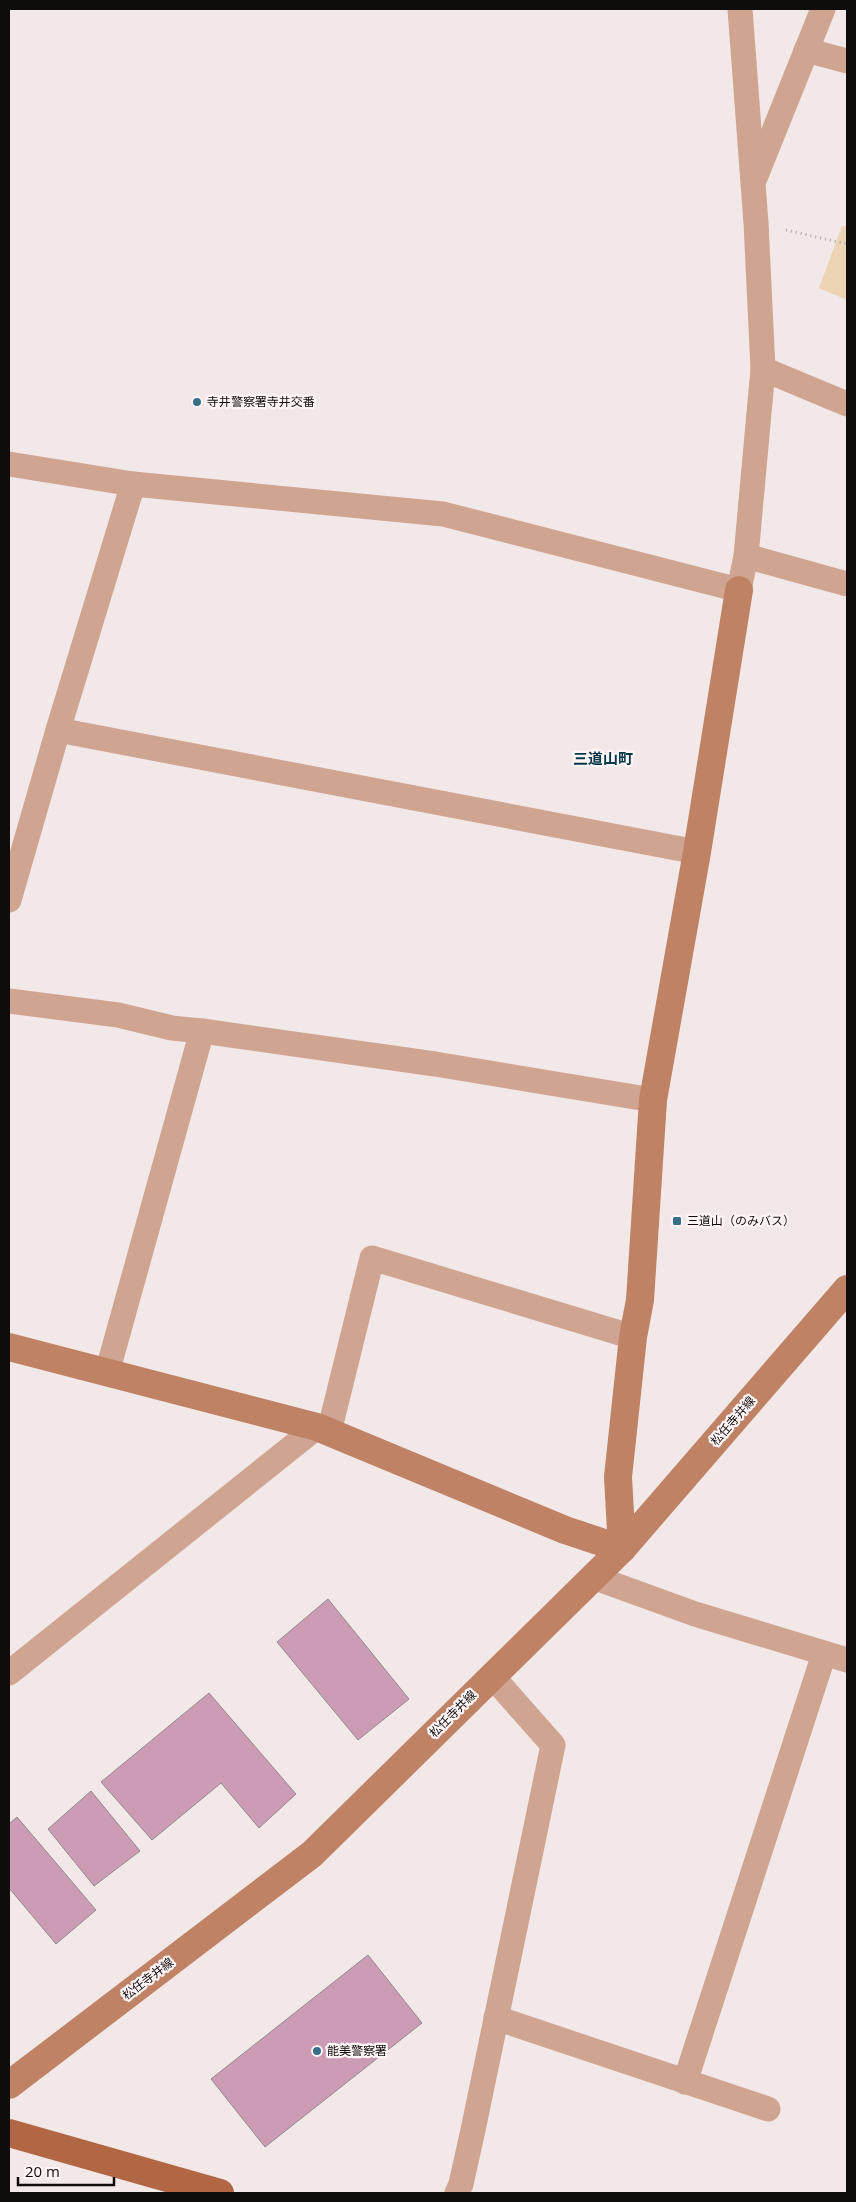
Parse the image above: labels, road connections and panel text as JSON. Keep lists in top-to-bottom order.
{
  "streets": {
    "street": ["松任寺井線"]
  },
  "districts": ["三道山町"],
  "places": {
    "other": ["寺井警察署寺井交番", "能美警察署"],
    "transit": ["三道山（のみバス）"]
  },
  "scale_bar": "20 m"
}
